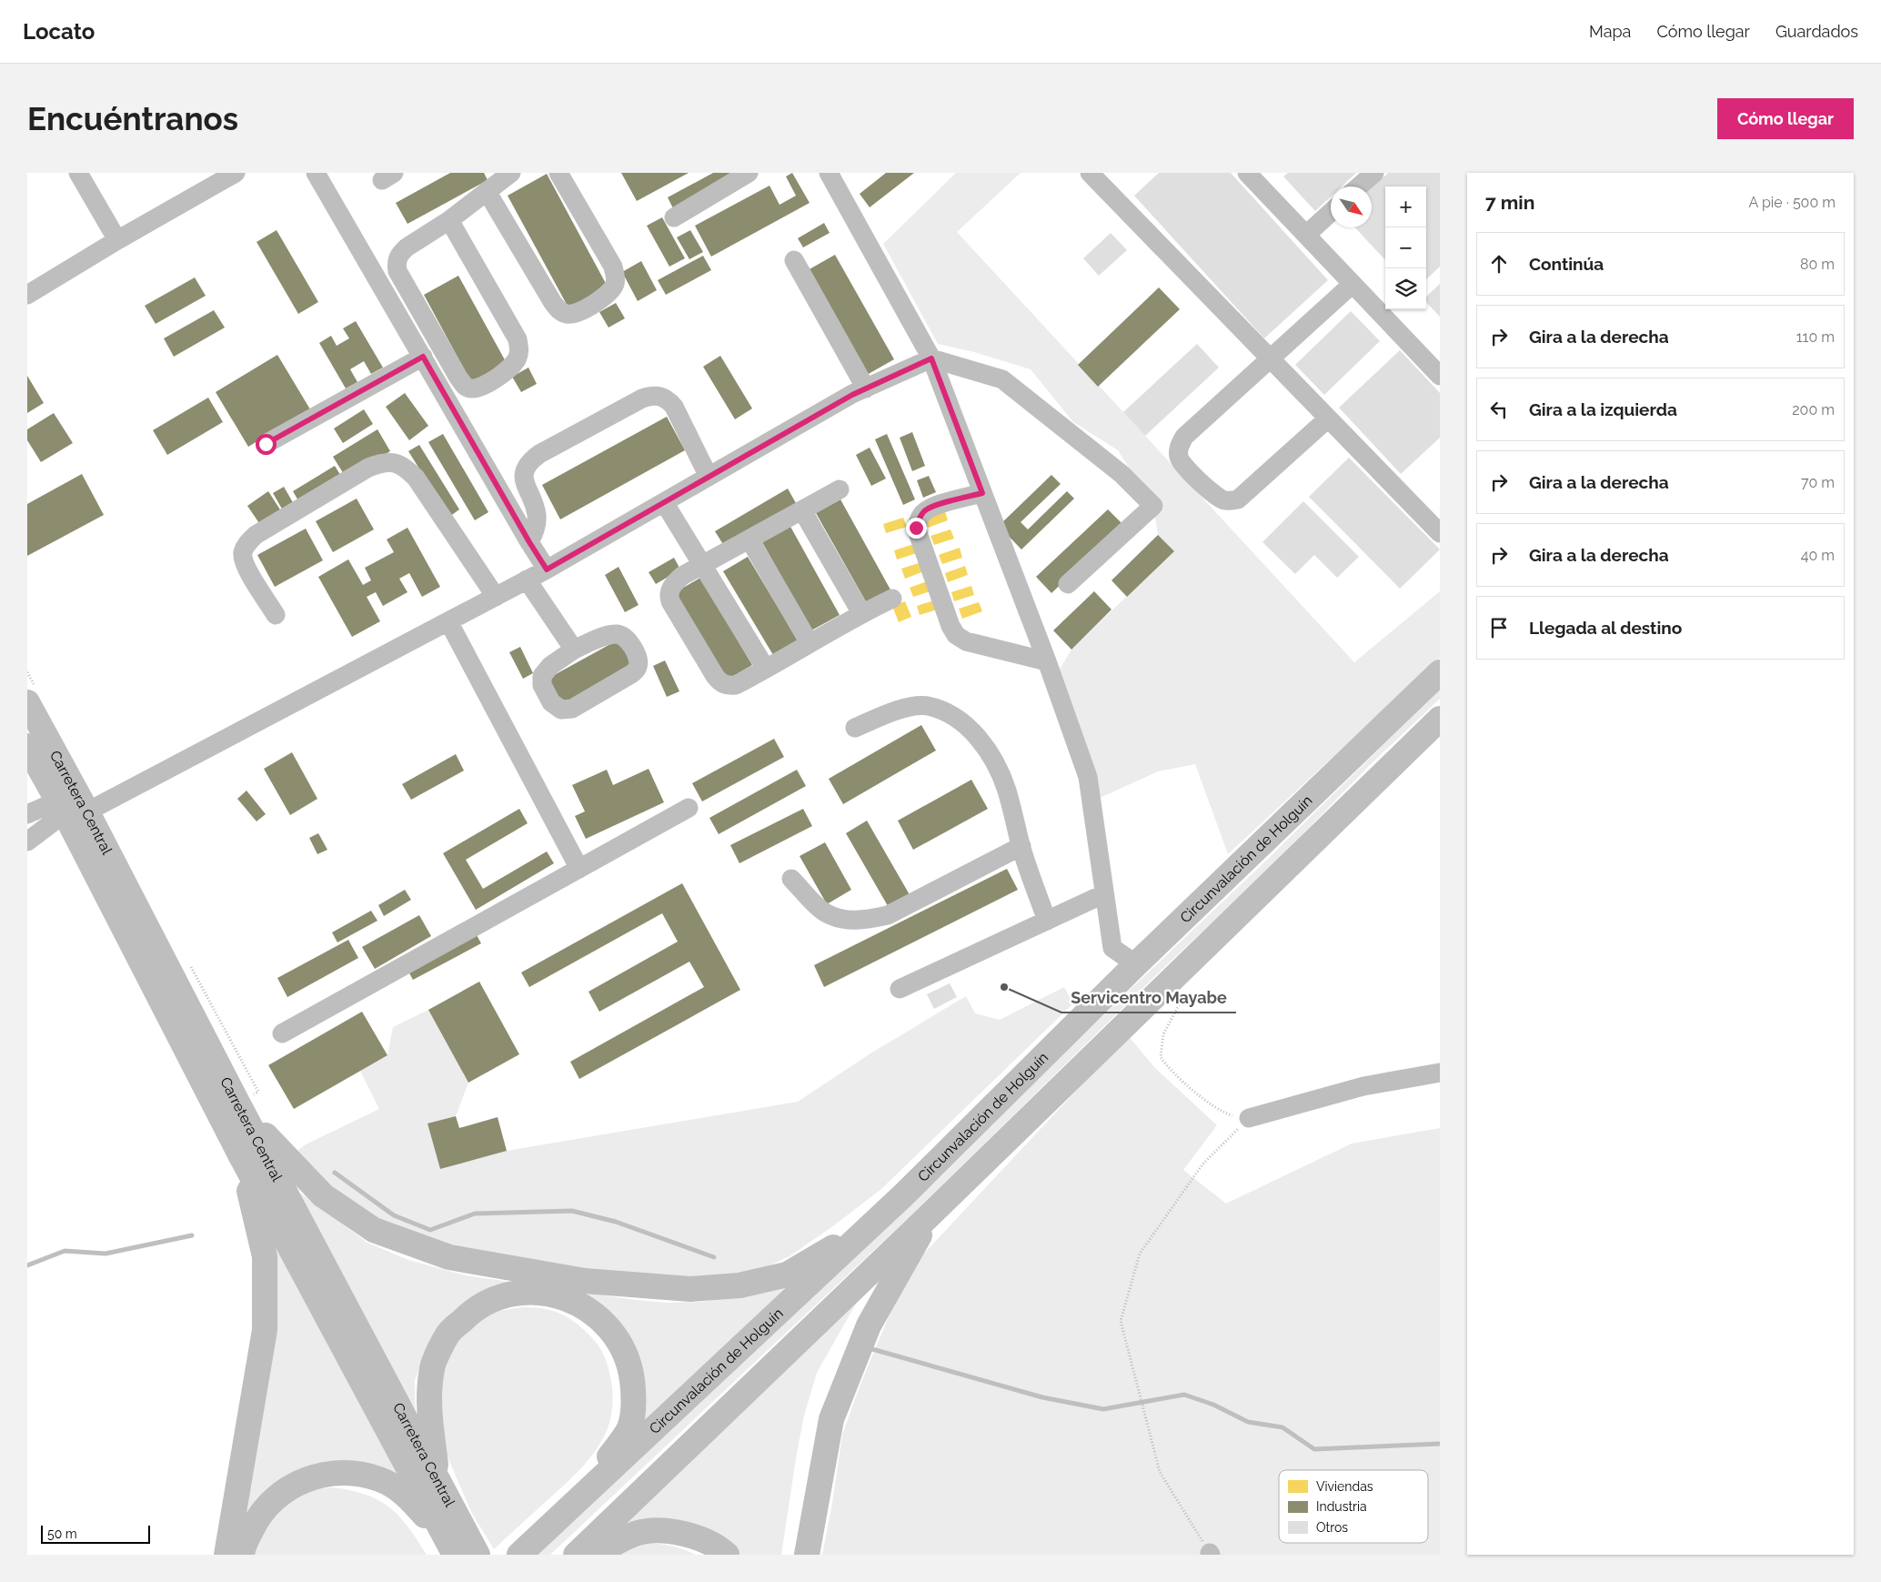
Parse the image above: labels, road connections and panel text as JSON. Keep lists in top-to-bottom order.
{
  "streets": {
    "highway": ["Carretera Central", "Circunvalación de Holguín"]
  },
  "places": ["Servicentro Mayabe"],
  "legend": ["Viviendas", "Industria", "Otros"],
  "scale_bar": "50 m",
  "north": "bottom right",
  "page": {
    "header": "Locato",
    "nav": ["Mapa", "Cómo llegar", "Guardados"],
    "buttons": "Cómo llegar",
    "title": "Encuéntranos",
    "heading": ["7 min", "A pie · 500 m"],
    "map_buttons": ["+", "−"],
    "list": [
      ["Continúa", "80 m"],
      ["Gira a la derecha", "110 m"],
      ["Gira a la izquierda", "200 m"],
      ["Gira a la derecha", "70 m"],
      ["Gira a la derecha", "40 m"],
      "Llegada al destino"
    ],
    "scale": "50 m"
  }
}
